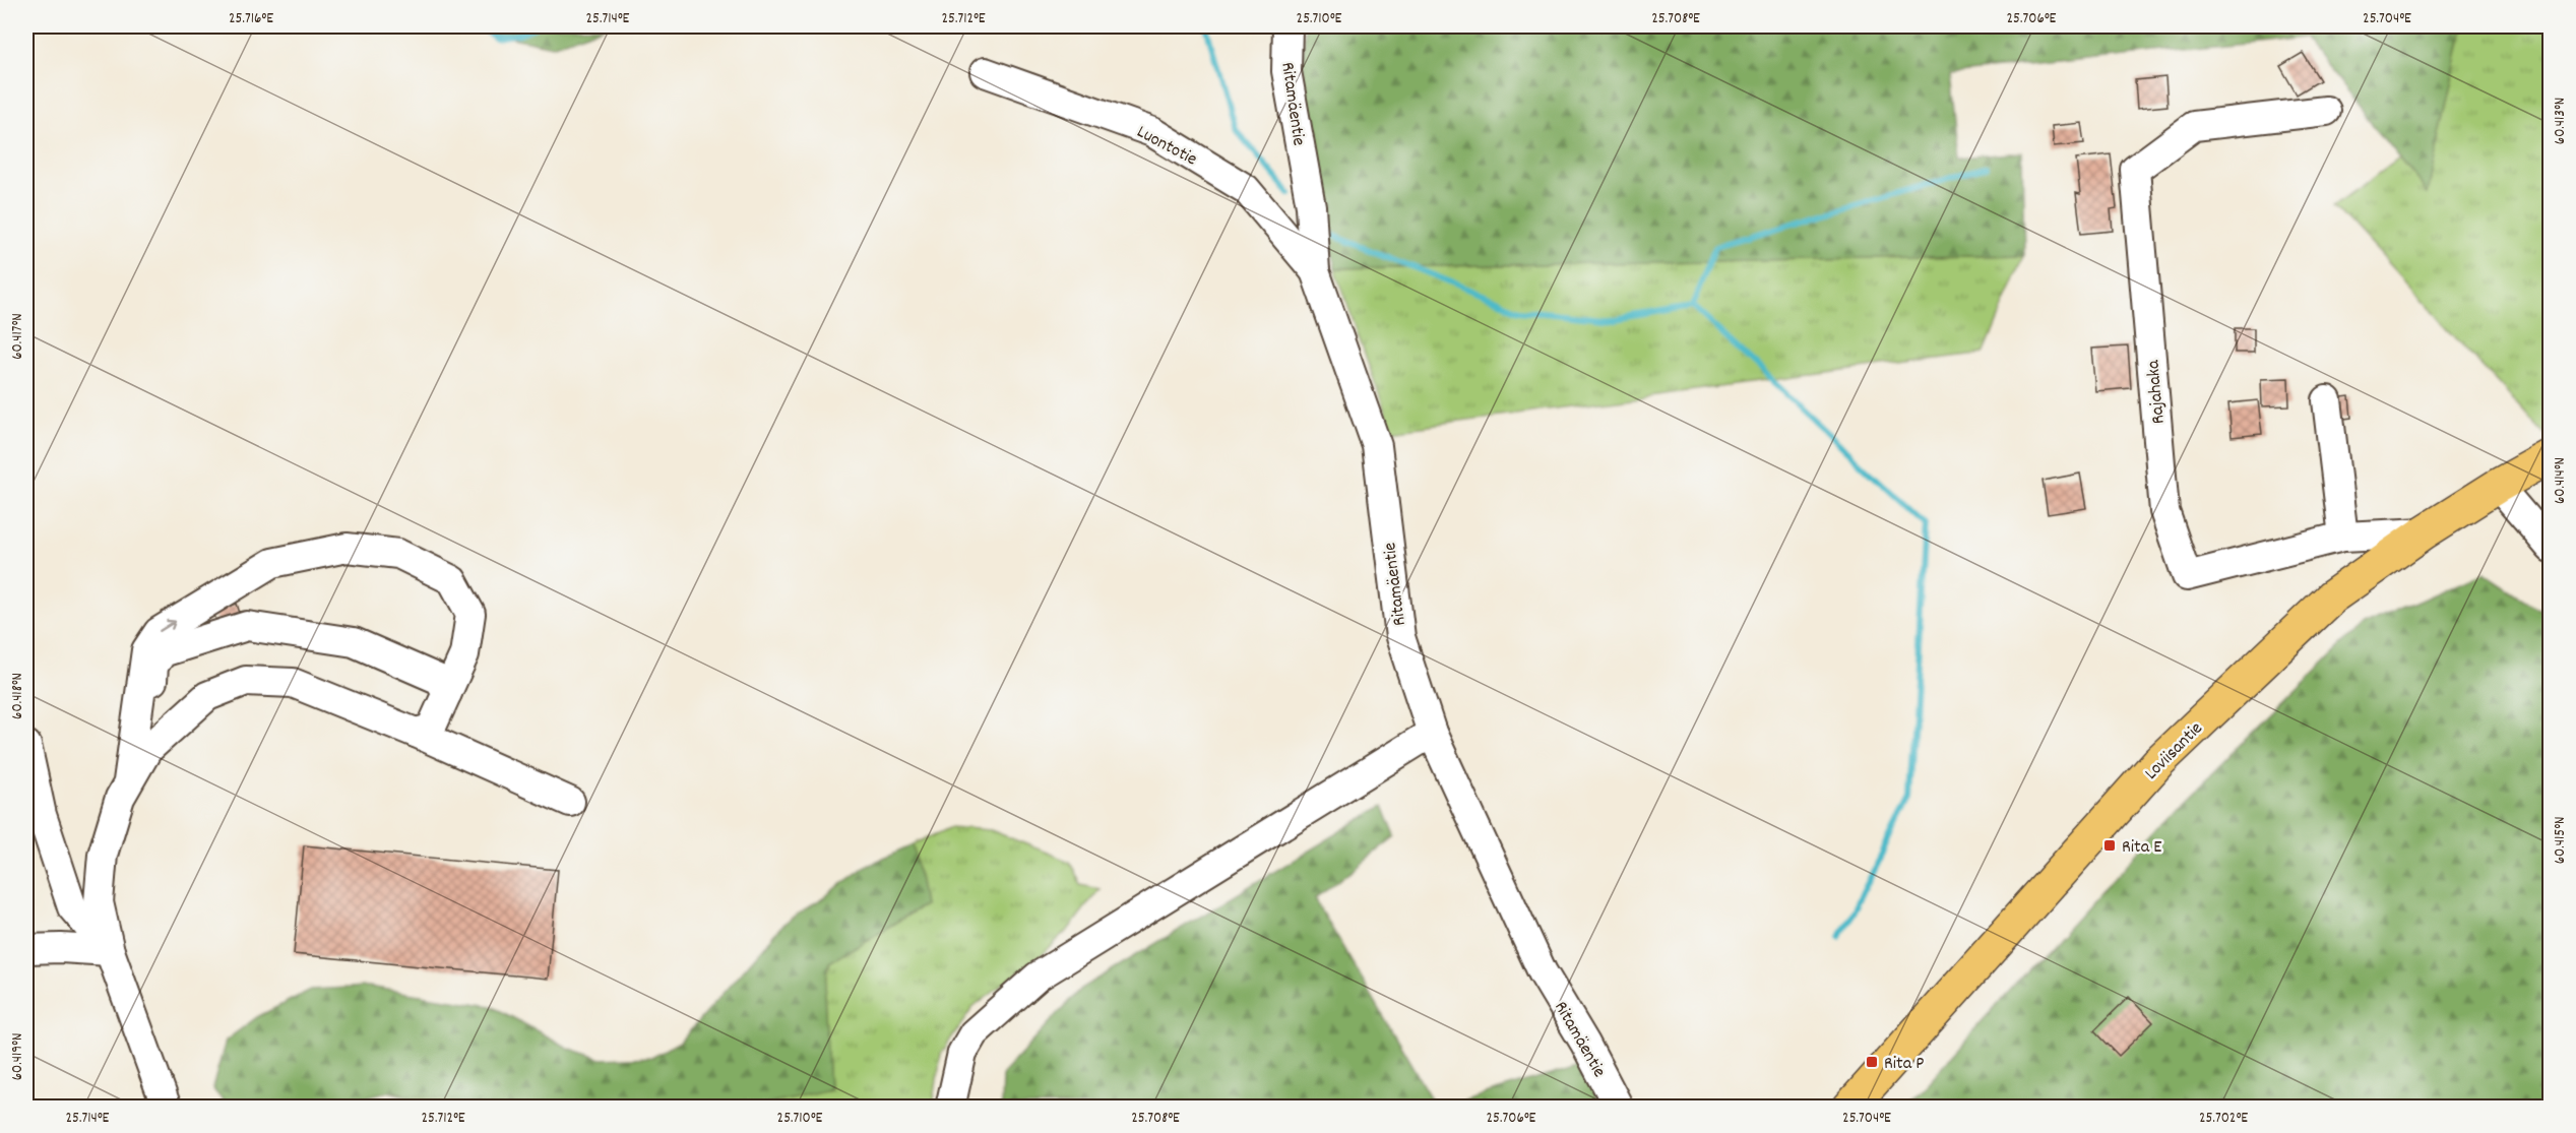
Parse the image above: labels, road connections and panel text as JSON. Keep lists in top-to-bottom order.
{
  "streets": {
    "main road": ["Loviisantie"],
    "street": ["Ritamäentie", "Luontotie", "Rajahaka"]
  },
  "crossings": [
    ["Ritamäentie", "Luontotie"],
    ["Rajahaka", "Loviisantie"]
  ],
  "places": {
    "transit": ["Rita E", "Rita P"]
  },
  "coordinates": [
    "25.716°E",
    "25.714°E",
    "25.712°E",
    "25.710°E",
    "25.708°E",
    "25.706°E",
    "25.704°E",
    "60.413°N",
    "60.417°N",
    "60.414°N",
    "60.418°N",
    "60.415°N",
    "60.419°N",
    "25.702°E"
  ]
}
